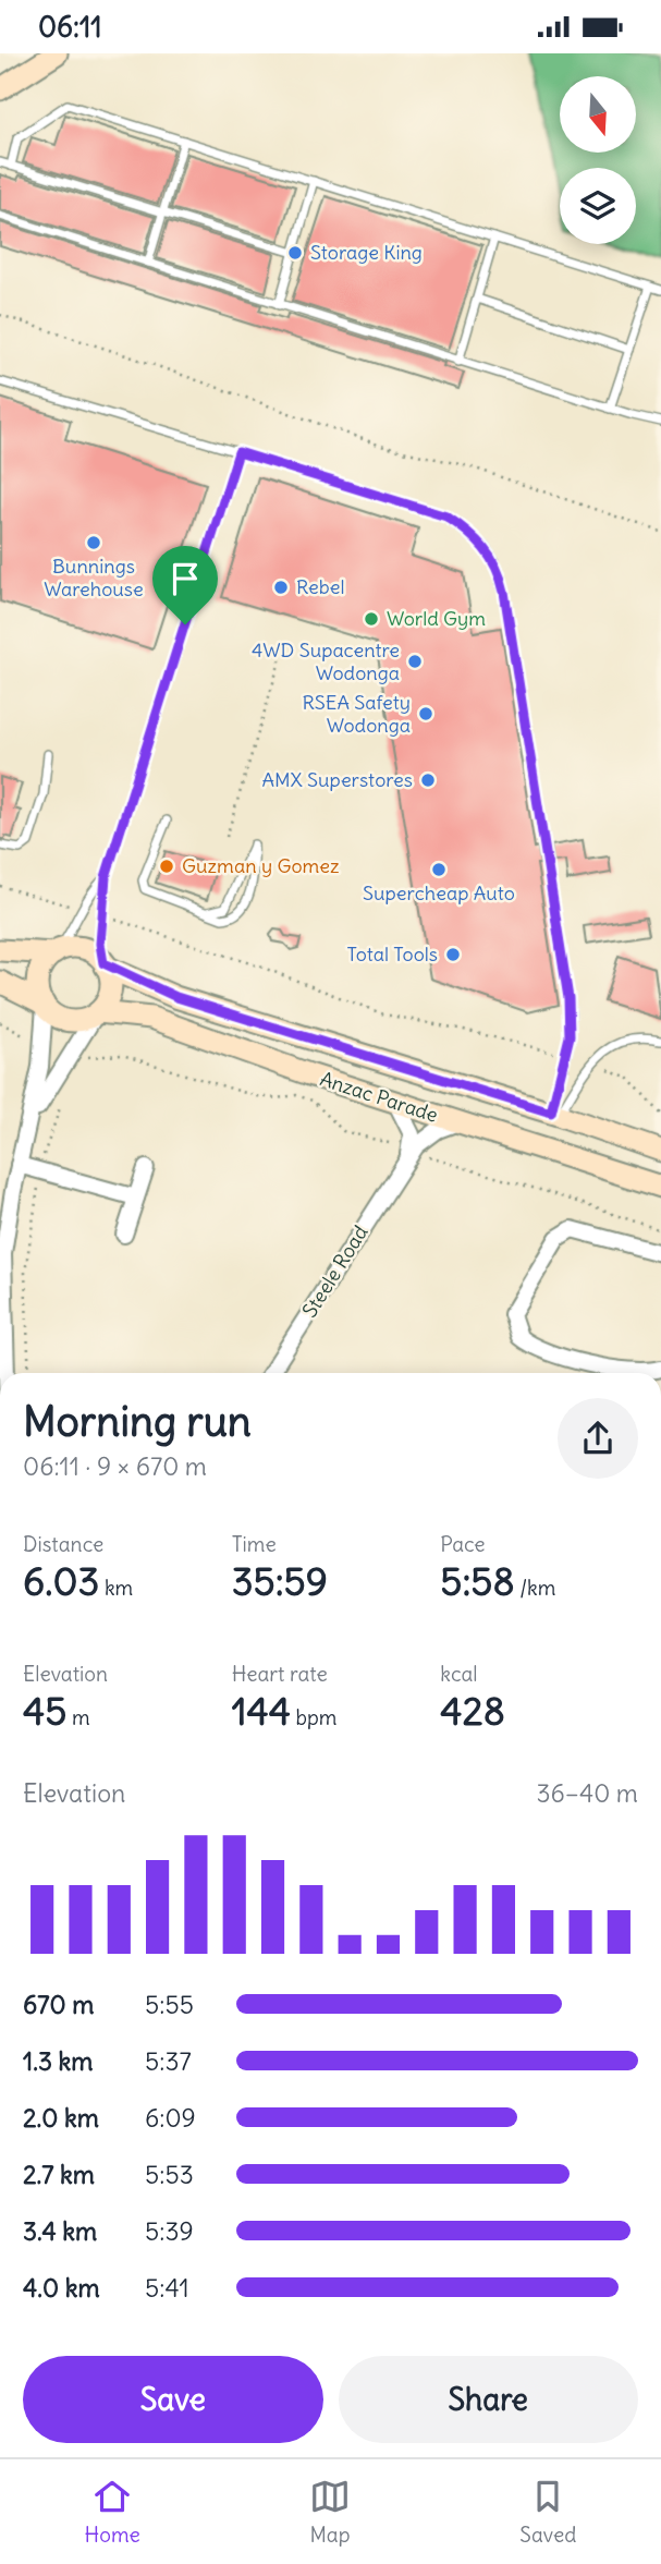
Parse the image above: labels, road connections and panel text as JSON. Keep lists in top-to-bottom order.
{
  "streets": {
    "main road": ["Anzac Parade"],
    "street": ["Steele Road"]
  },
  "crossings": [
    ["Anzac Parade", "Steele Road"]
  ],
  "places": [
    "Storage King",
    "Bunnings Warehouse",
    "Rebel",
    "World Gym",
    "4WD Supacentre Wodonga",
    "RSEA Safety Wodonga",
    "AMX Superstores",
    "Guzman y Gomez",
    "Supercheap Auto",
    "Total Tools"
  ],
  "north": "bottom",
  "page": {
    "status": "06:11",
    "heading": ["Morning run", "06:11 · 9 × 670 m"],
    "stats": [
      ["Distance", "6.03 km"],
      ["Time", "35:59"],
      ["Pace", "5:58 /km"],
      ["Elevation", "45 m"],
      ["Heart rate", "144 bpm"],
      ["kcal", "428"]
    ],
    "chart": ["Elevation", "36–40 m"],
    "list": [
      {
        "name": "670 m",
        "note": "5:55"
      },
      {
        "name": "1.3 km",
        "note": "5:37"
      },
      {
        "name": "2.0 km",
        "note": "6:09"
      },
      {
        "name": "2.7 km",
        "note": "5:53"
      },
      {
        "name": "3.4 km",
        "note": "5:39"
      },
      {
        "name": "4.0 km",
        "note": "5:41"
      }
    ],
    "buttons": ["Save", "Share"],
    "tabs": ["Home", "Map", "Saved"]
  }
}
